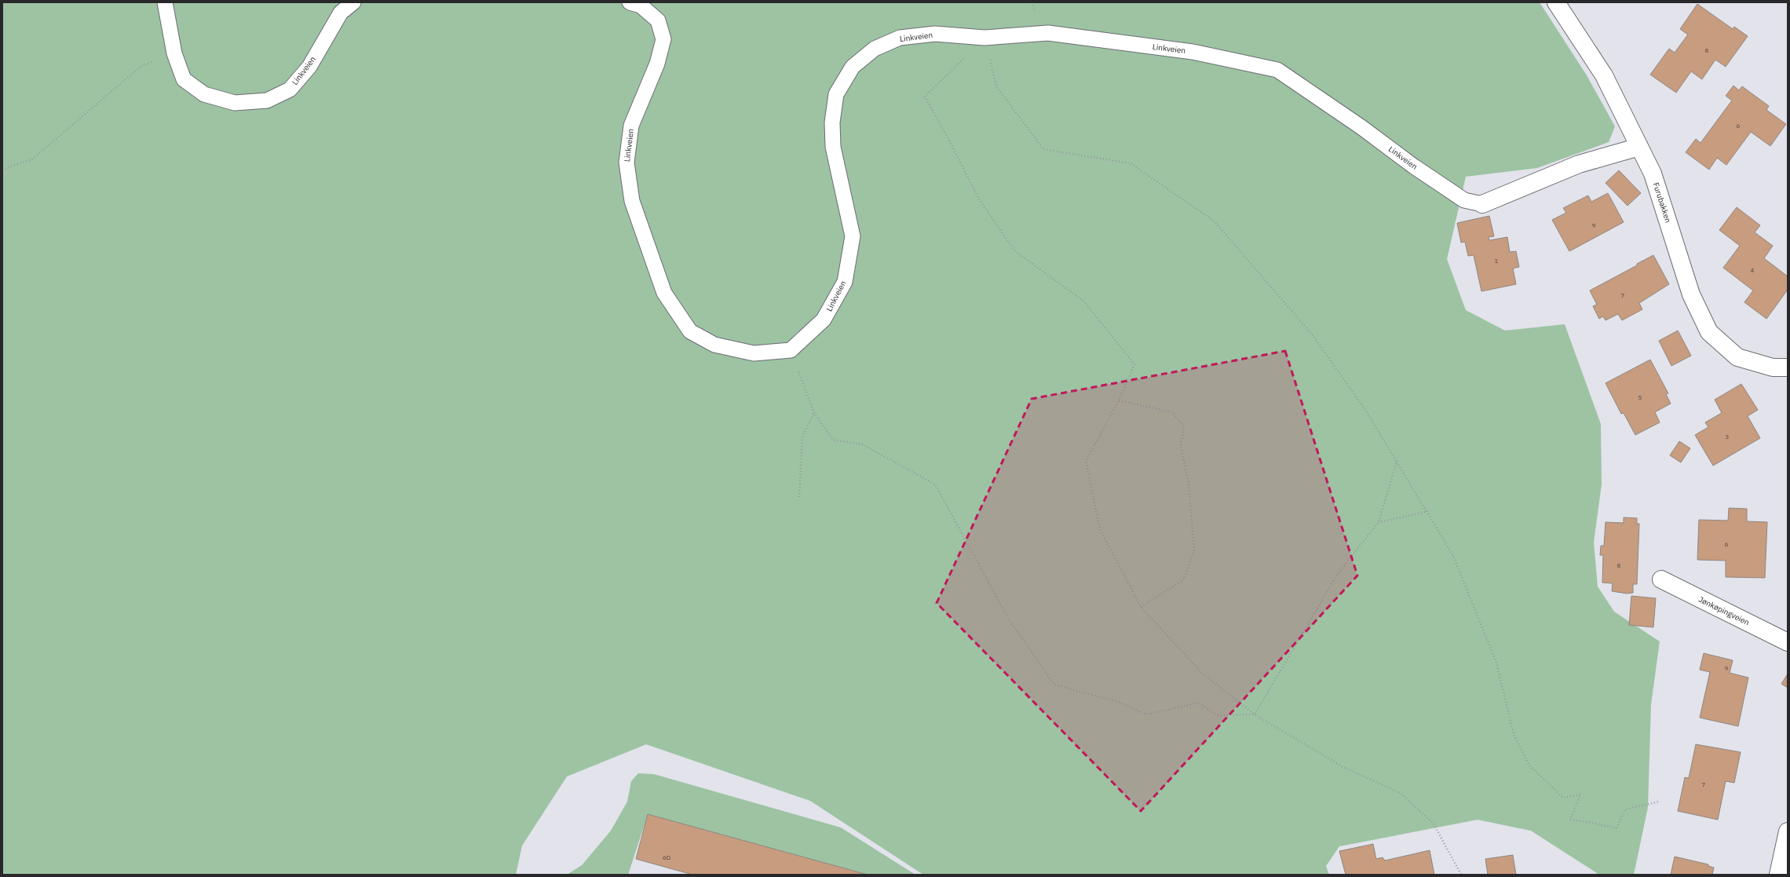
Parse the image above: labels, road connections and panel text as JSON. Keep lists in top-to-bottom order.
{
  "streets": {
    "street": ["Linkveien", "Furubakken", "Jønkøpingveien"]
  },
  "crossings": [
    ["Linkveien", "Furubakken"]
  ],
  "house_numbers": [
    "8",
    "6",
    "9",
    "1",
    "4",
    "7",
    "5",
    "3",
    "6",
    "8",
    "9",
    "7",
    "6D"
  ]
}
